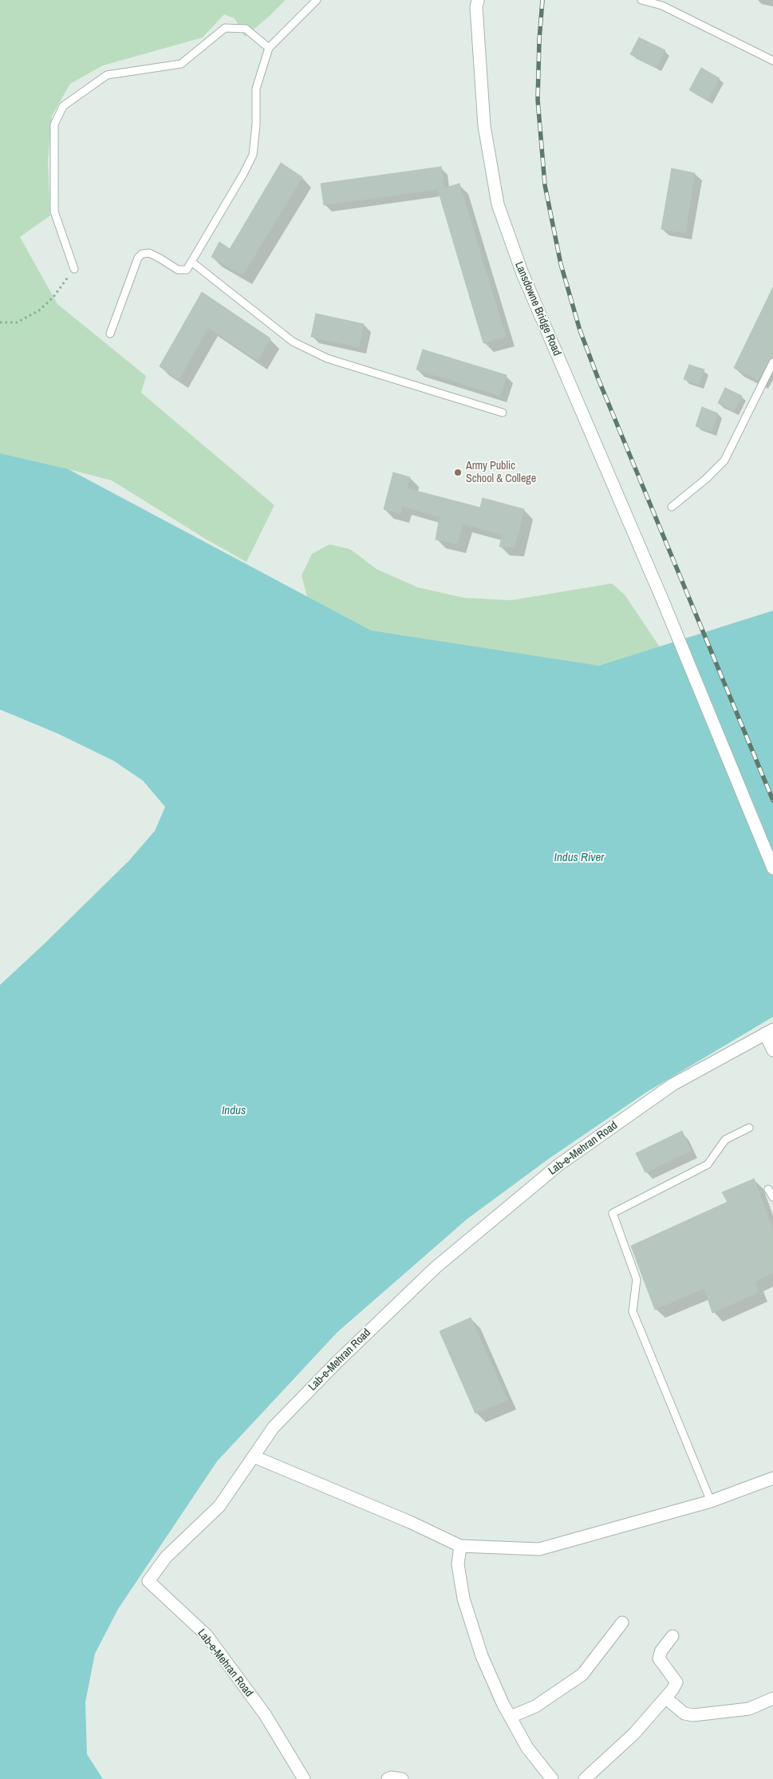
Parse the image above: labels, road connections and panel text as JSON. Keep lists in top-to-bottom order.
{
  "streets": {
    "street": ["Lansdowne Bridge Road", "Lab-e-Mehran Road"]
  },
  "water": ["Indus River", "Indus"],
  "places": ["Army Public School & College"]
}
